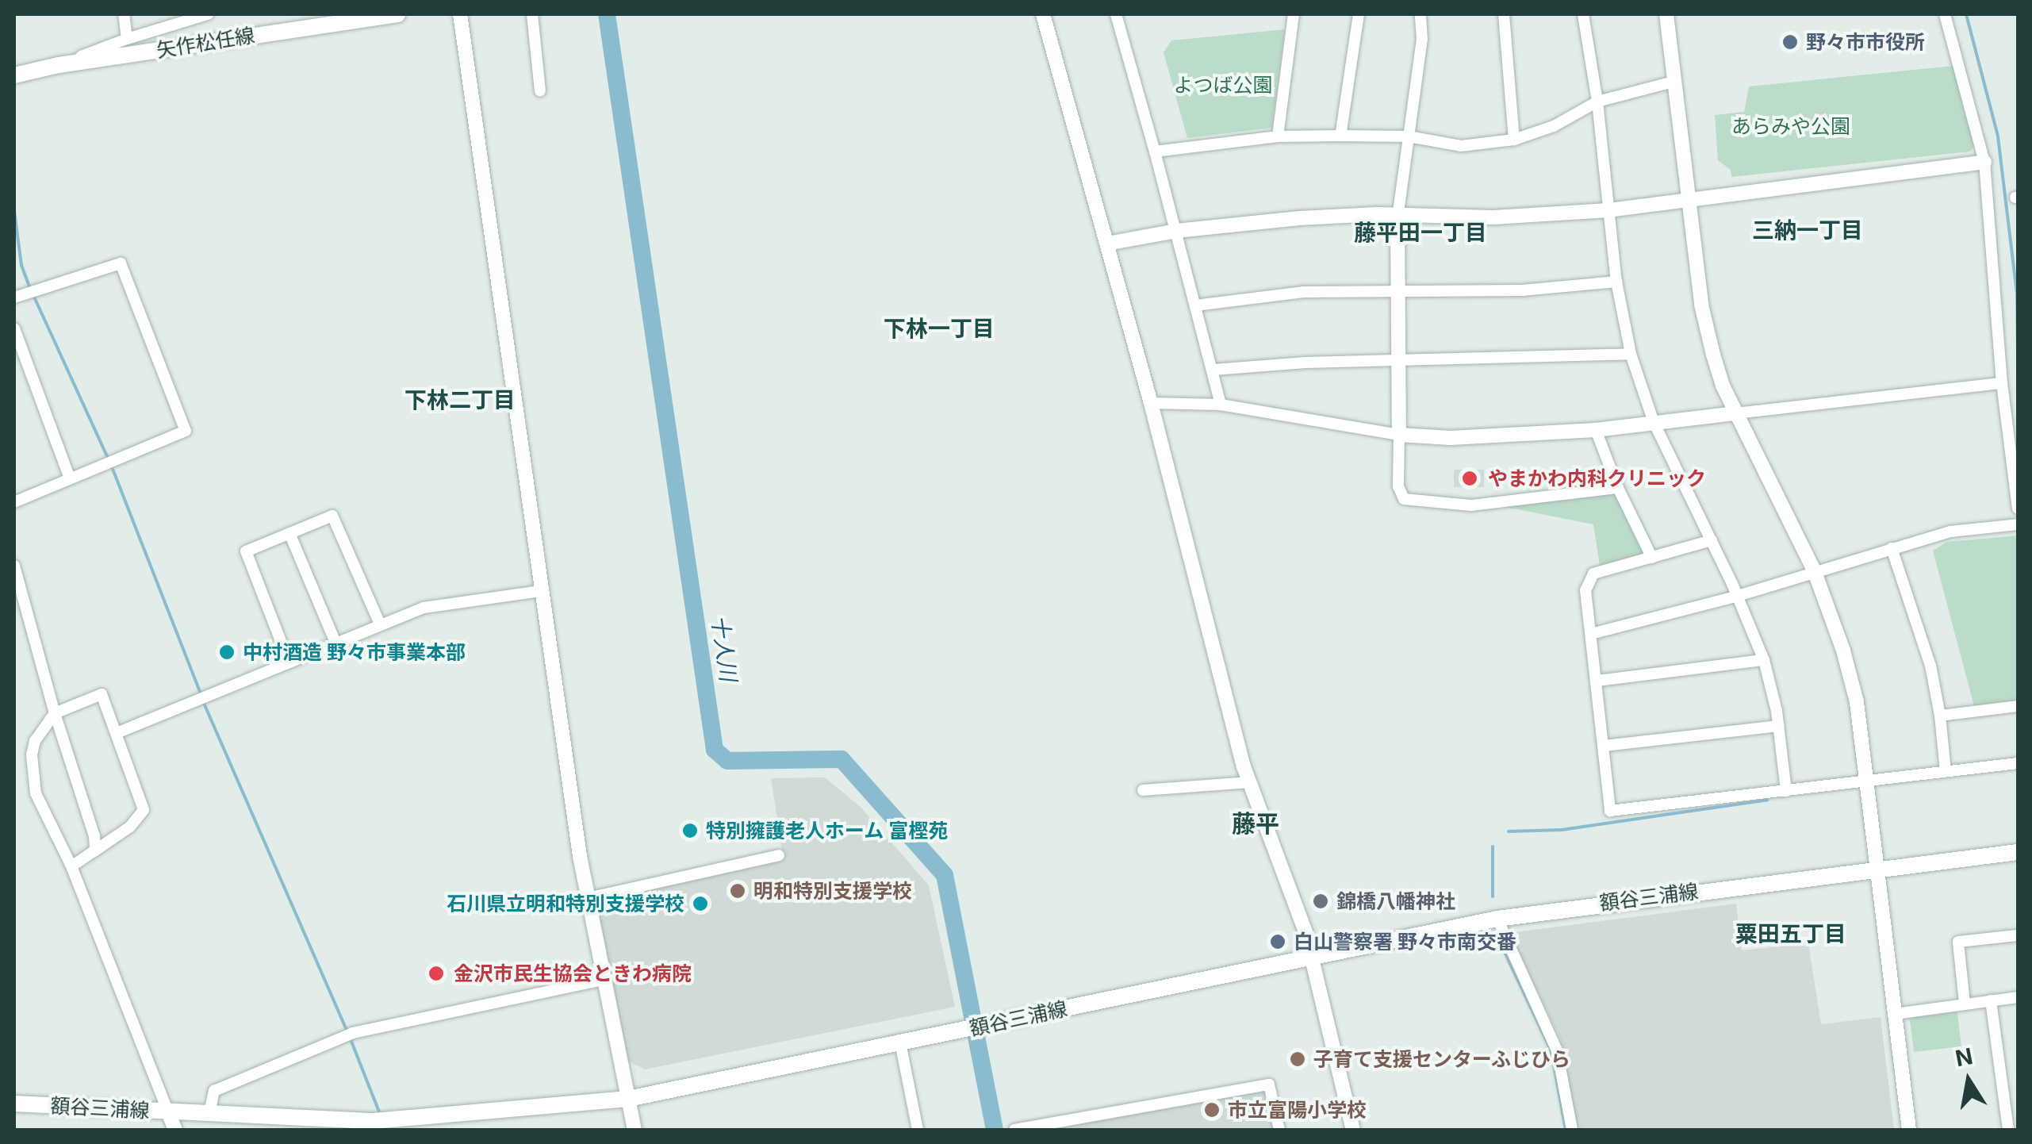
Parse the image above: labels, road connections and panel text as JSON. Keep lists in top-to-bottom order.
{
  "streets": {
    "main road": ["矢作松任線", "額谷三浦線"]
  },
  "districts": [
    "三納一丁目",
    "藤平田一丁目",
    "下林一丁目",
    "下林二丁目",
    "藤平",
    "粟田五丁目"
  ],
  "water": ["十人川"],
  "parks": ["よつば公園", "あらみや公園"],
  "places": [
    "野々市市役所",
    "やまかわ内科クリニック",
    "中村酒造 野々市事業本部",
    "特別擁護老人ホーム 富樫苑",
    "明和特別支援学校",
    "錦橋八幡神社",
    "石川県立明和特別支援学校",
    "白山警察署 野々市南交番",
    "金沢市民生協会ときわ病院",
    "子育て支援センターふじひら",
    "市立富陽小学校"
  ],
  "north": "top"
}
